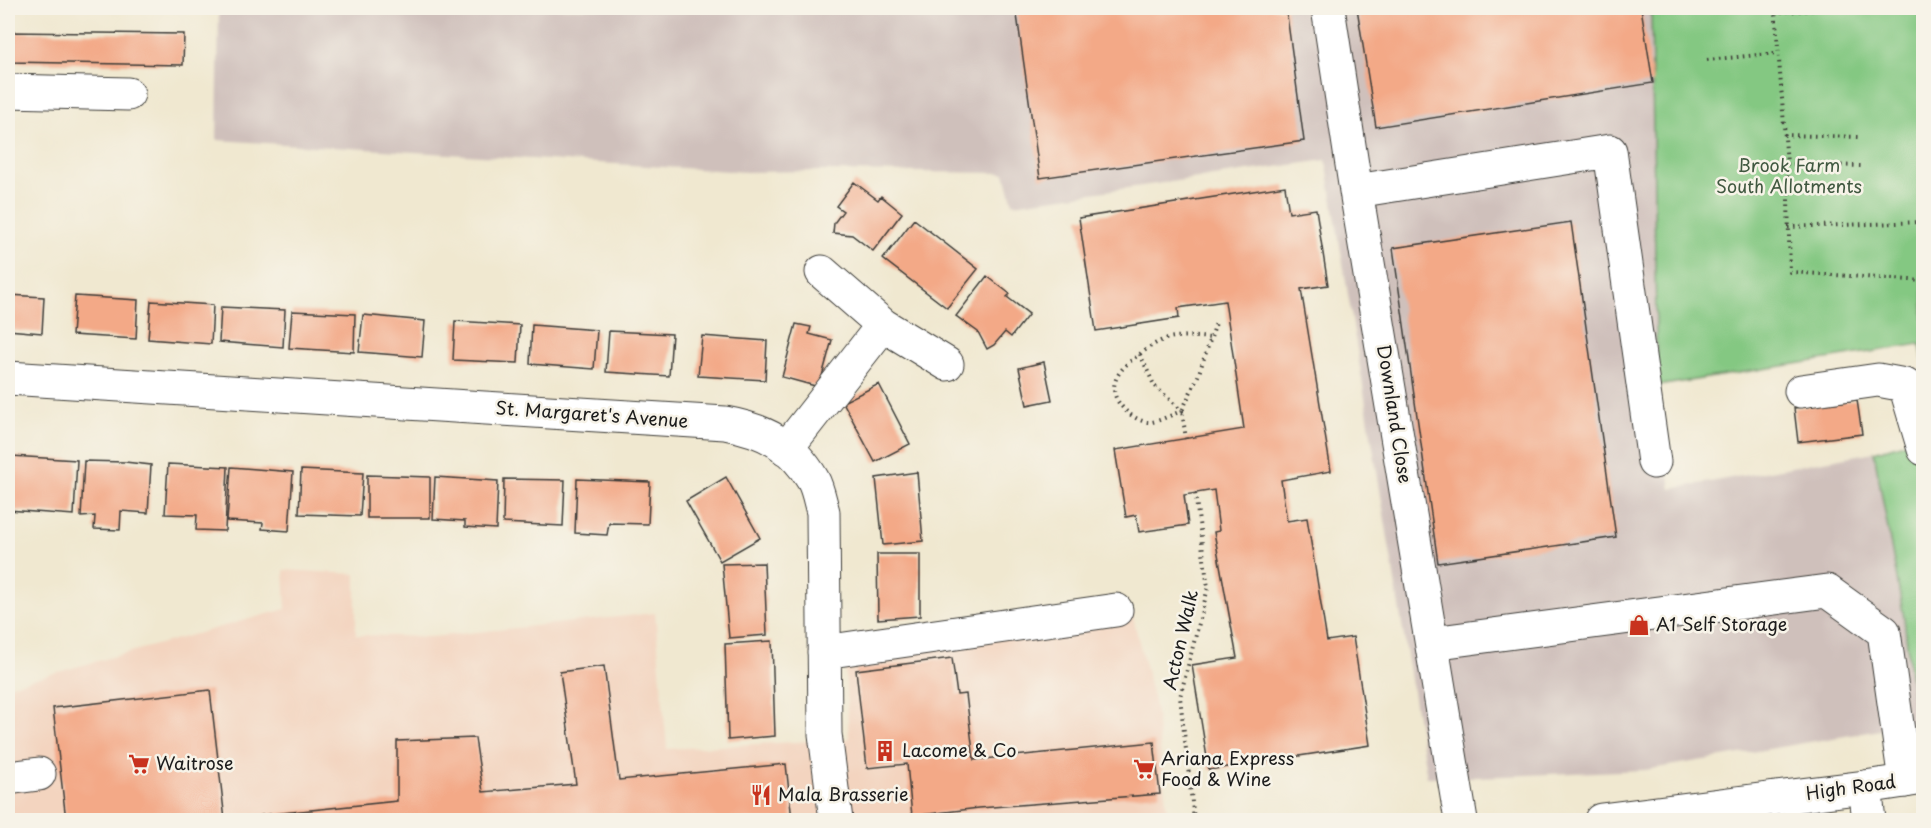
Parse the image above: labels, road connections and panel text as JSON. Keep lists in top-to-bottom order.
{
  "streets": {
    "street": ["Downland Close", "St. Margaret's Avenue", "High Road"],
    "path": ["Acton Walk"]
  },
  "parks": ["Brook Farm South Allotments"],
  "places": {
    "shop": ["A1 Self Storage"],
    "building": ["Lacome & Co"],
    "supermarket": ["Waitrose", "Ariana Express Food & Wine"],
    "restaurant": ["Mala Brasserie"]
  }
}
